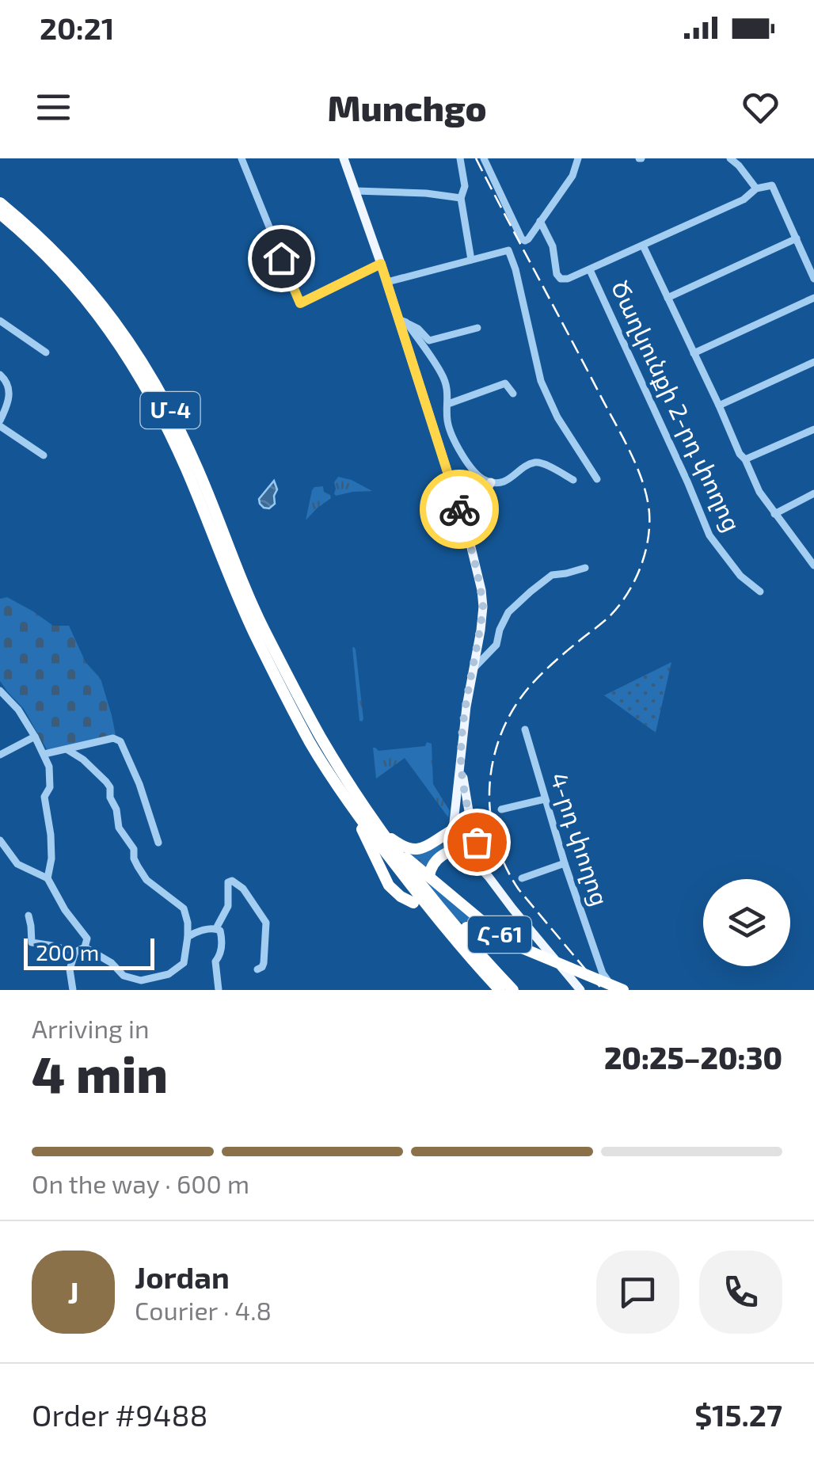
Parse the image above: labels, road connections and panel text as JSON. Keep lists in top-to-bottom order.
{
  "streets": {
    "highway": ["Մ-4", "Հ-61"],
    "street": ["Ծաղկունքի 2-րդ փողոց", "4-րդ փողոց"]
  },
  "crossings": [
    ["Մ-4", "Հ-61"],
    ["4-րդ փողոց", "Հ-61"]
  ],
  "scale_bar": "200 m",
  "page": {
    "status": "20:21",
    "header": "Munchgo",
    "scale": "200 m",
    "heading": ["4 min", "Arriving in", "20:25–20:30"],
    "panel": [
      "Jordan",
      "Courier · 4.8",
      "Order #9488",
      "$15.27"
    ],
    "bar": "On the way · 600 m",
    "round": "J"
  }
}
